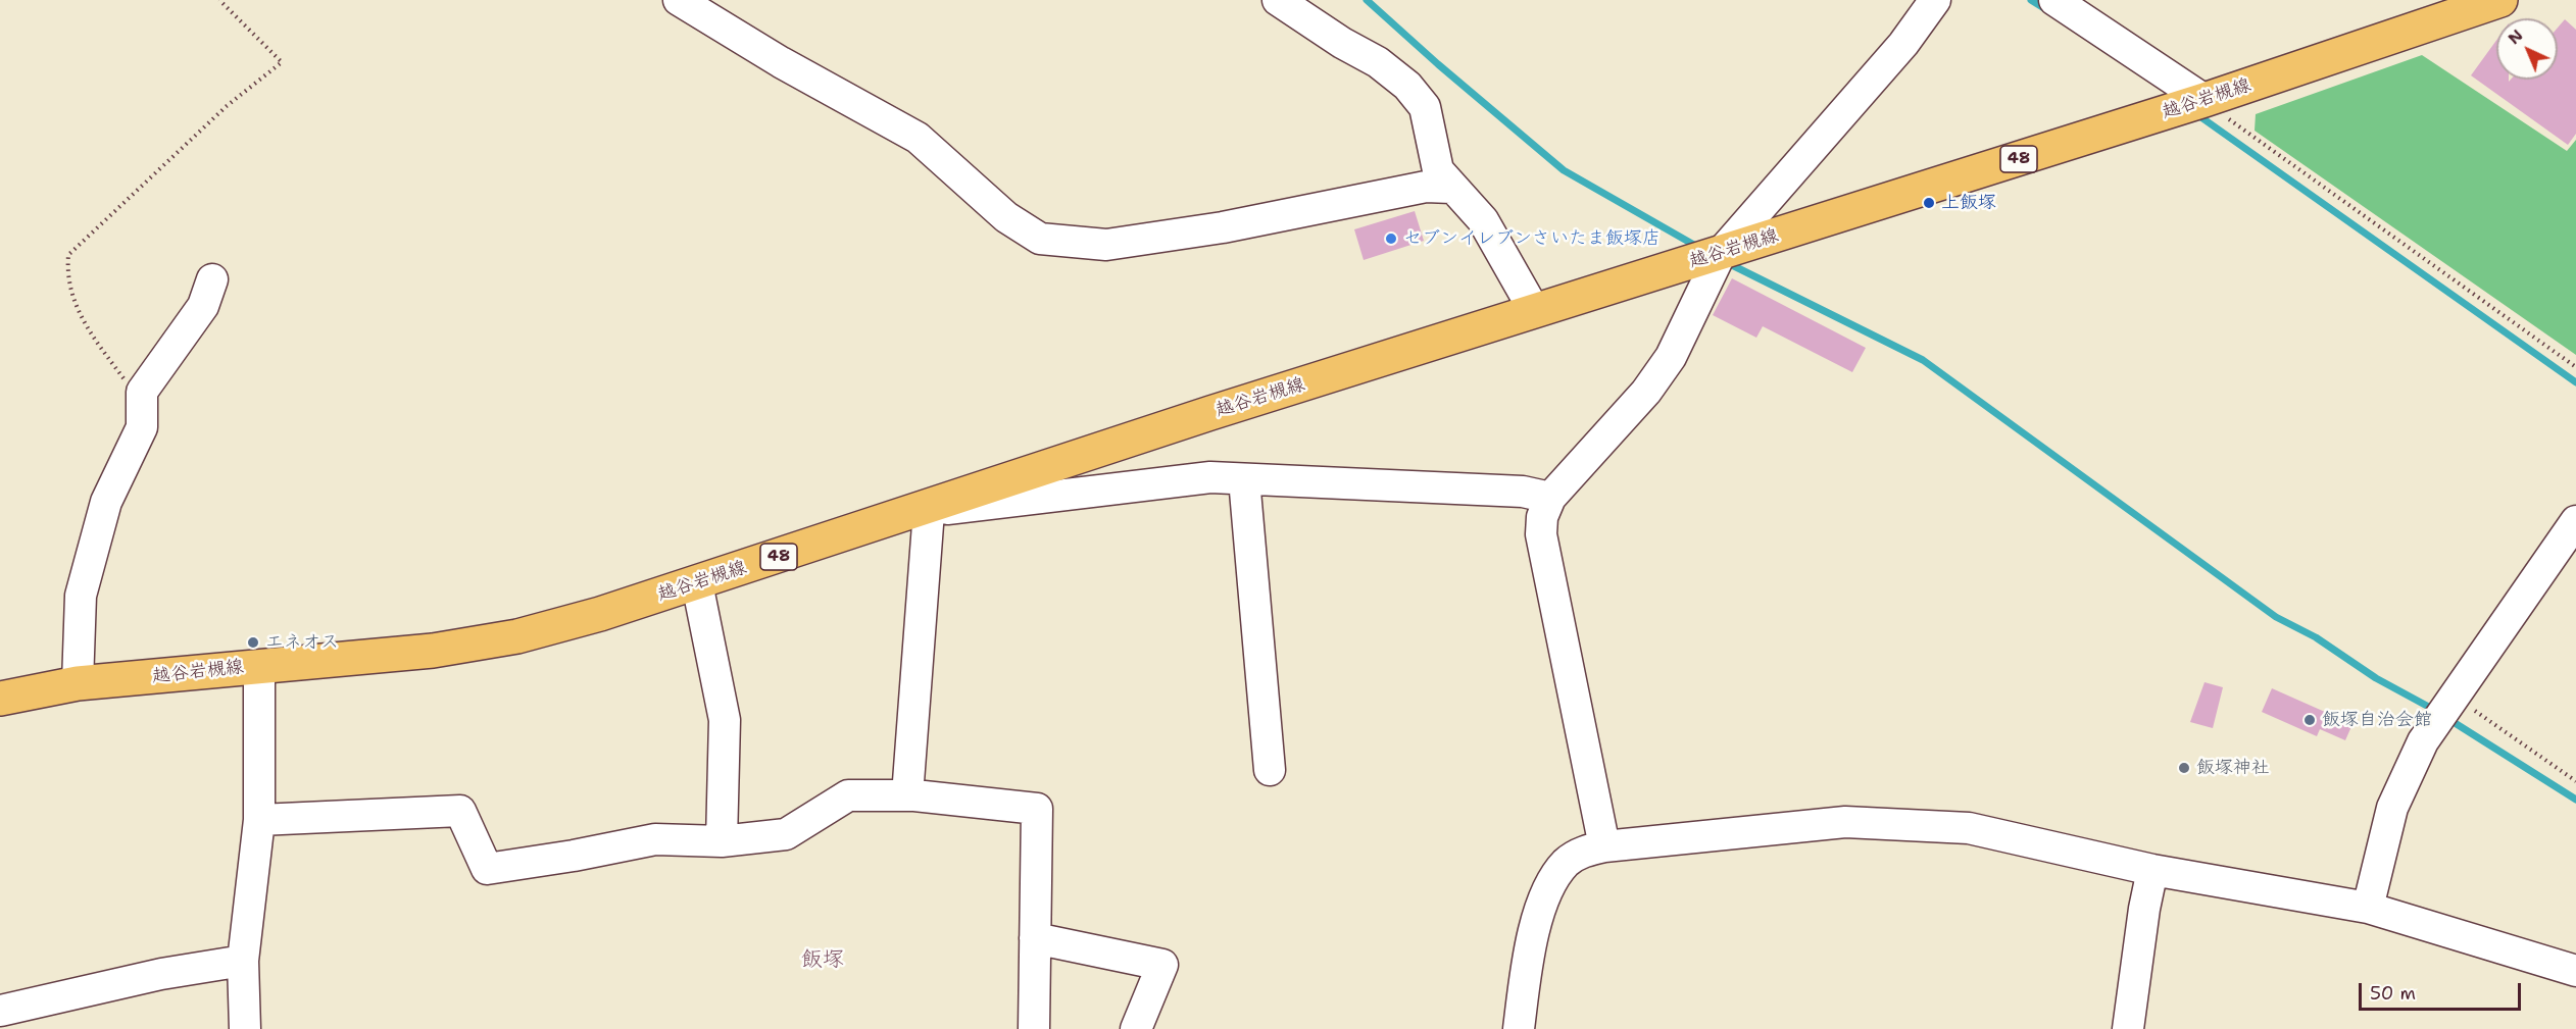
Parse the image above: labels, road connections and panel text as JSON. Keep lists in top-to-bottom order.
{
  "streets": {
    "main road": ["越谷岩槻線", "48"]
  },
  "districts": ["飯塚"],
  "places": [
    "上飯塚",
    "セブンイレブンさいたま飯塚店",
    "エネオス",
    "飯塚自治会館",
    "飯塚神社"
  ],
  "scale_bar": "50 m",
  "north": "top left"
}
